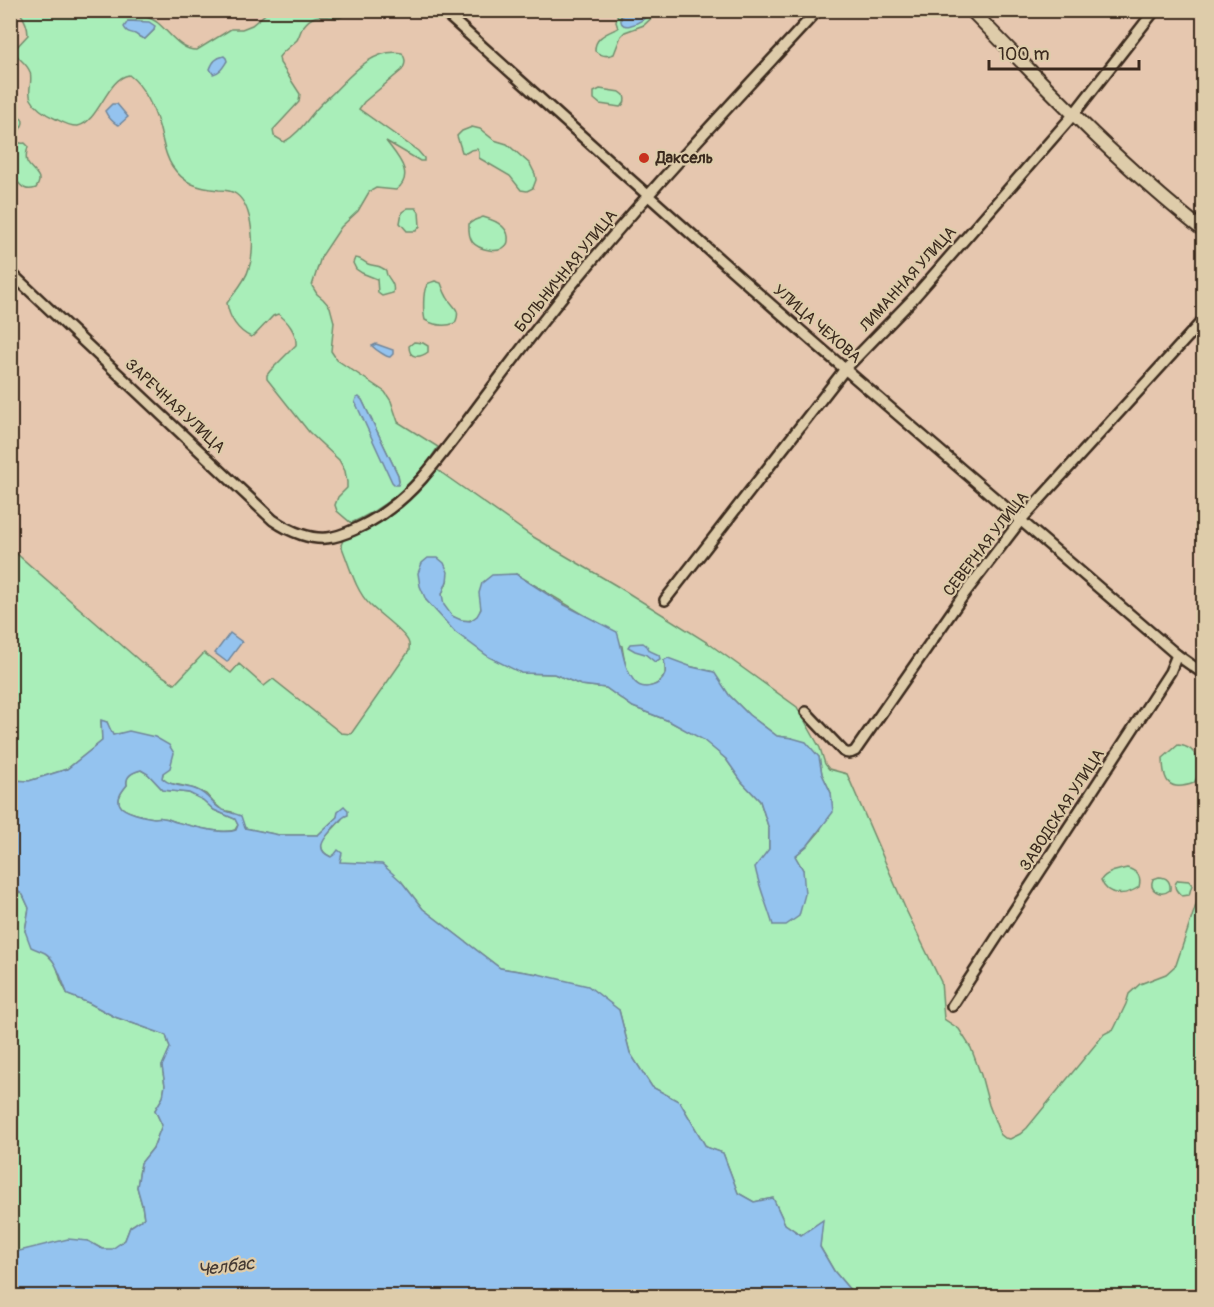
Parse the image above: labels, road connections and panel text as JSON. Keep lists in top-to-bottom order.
{
  "streets": {
    "street": [
      "БОЛЬНИЧНАЯ УЛИЦА",
      "ЛИМАННАЯ УЛИЦА",
      "УЛИЦА ЧЕХОВА",
      "ЗАРЕЧНАЯ УЛИЦА",
      "СЕВЕРНАЯ УЛИЦА",
      "ЗАВОДСКАЯ УЛИЦА"
    ]
  },
  "crossings": [
    ["БОЛЬНИЧНАЯ УЛИЦА", "УЛИЦА ЧЕХОВА"],
    ["БОЛЬНИЧНАЯ УЛИЦА", "ЗАРЕЧНАЯ УЛИЦА"],
    ["ЛИМАННАЯ УЛИЦА", "УЛИЦА ЧЕХОВА"],
    ["УЛИЦА ЧЕХОВА", "СЕВЕРНАЯ УЛИЦА"],
    ["УЛИЦА ЧЕХОВА", "ЗАВОДСКАЯ УЛИЦА"]
  ],
  "water": ["Челбас"],
  "places": ["Даксель"],
  "scale_bar": "100 m"
}
